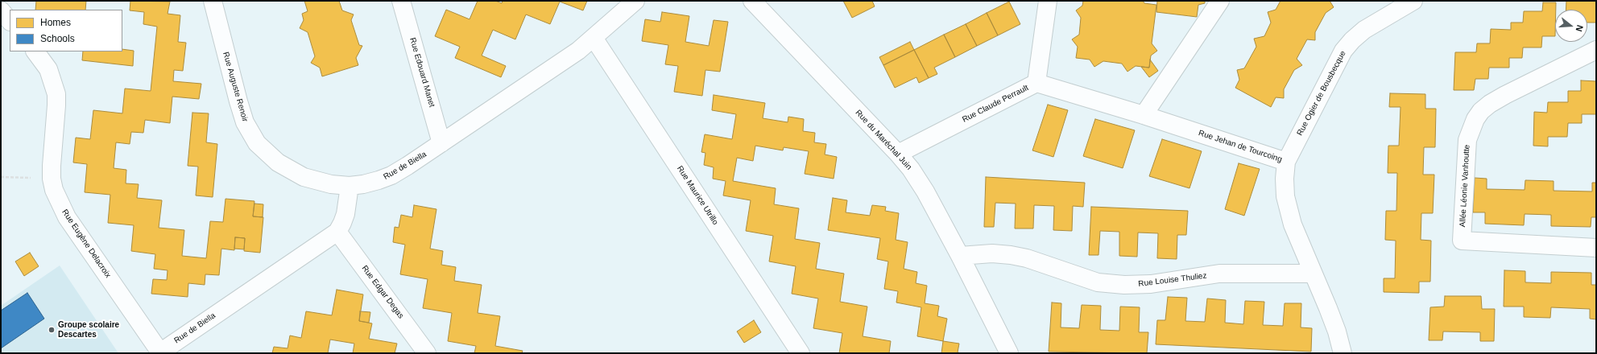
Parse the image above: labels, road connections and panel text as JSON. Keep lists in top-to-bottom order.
{
  "streets": {
    "street": [
      "Rue Edouard Manet",
      "Rue Auguste Renoir",
      "Rue Ogier de Bousbecque",
      "Rue Claude Perrault",
      "Rue du Maréchal Juin",
      "Rue Jehan de Tourcoing",
      "Rue de Biella",
      "Allée Léonie Vanhoutte",
      "Rue Maurice Utrillo",
      "Rue Eugène Delacroix",
      "Rue Louise Thuliez",
      "Rue Edgar Degas"
    ]
  },
  "crossings": [
    ["Rue Edouard Manet", "Rue de Biella"],
    ["Rue Auguste Renoir", "Rue de Biella"],
    ["Rue Ogier de Bousbecque", "Rue Jehan de Tourcoing"],
    ["Rue Claude Perrault", "Rue du Maréchal Juin"],
    ["Rue Claude Perrault", "Rue Jehan de Tourcoing"],
    ["Rue du Maréchal Juin", "Rue Louise Thuliez"],
    ["Rue Jehan de Tourcoing", "Rue Louise Thuliez"],
    ["Rue de Biella", "Rue Maurice Utrillo"],
    ["Rue de Biella", "Rue Eugène Delacroix"],
    ["Rue de Biella", "Rue Edgar Degas"]
  ],
  "places": ["Groupe scolaire Descartes"],
  "legend": ["Homes", "Schools"],
  "north": "right"
}
